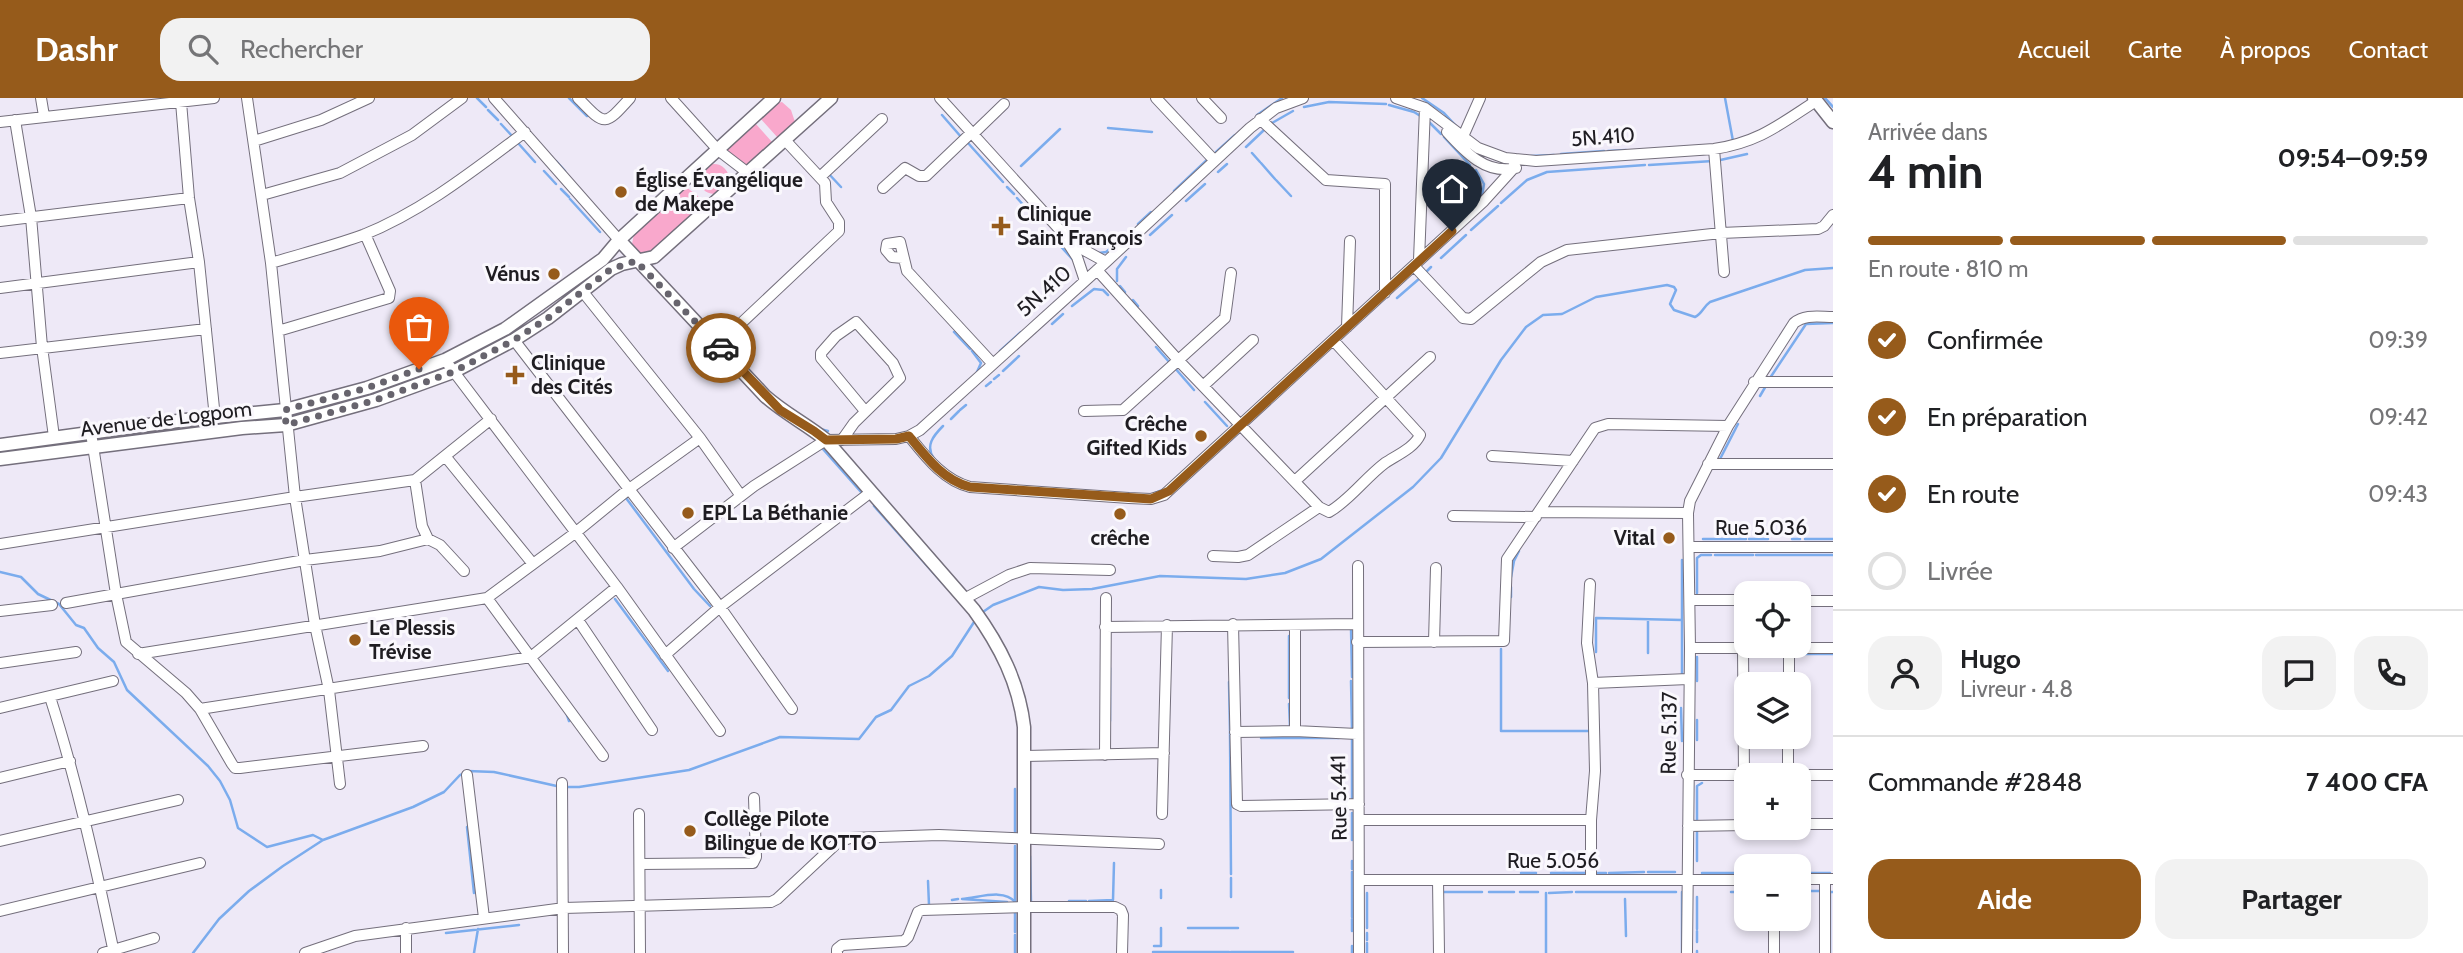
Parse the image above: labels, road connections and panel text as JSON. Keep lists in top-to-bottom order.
{
  "streets": {
    "main road": ["Avenue de Logpom"],
    "street": [
      "5N.410",
      "Rue 5.036",
      "Rue 5.137",
      "Rue 5.441",
      "Rue 5.056"
    ]
  },
  "crossings": [
    ["Rue 5.036", "Rue 5.137"],
    ["Rue 5.137", "Rue 5.056"],
    ["Rue 5.441", "Rue 5.056"]
  ],
  "places": {
    "other": [
      "Église Évangélique de Makepe",
      "Vénus",
      "Crêche Gifted Kids",
      "EPL La Béthanie",
      "crêche",
      "Vital",
      "Le Plessis Trévise",
      "Collège Pilote Bilingue de KOTTO"
    ],
    "health": ["Clinique Saint François", "Clinique des Cités"]
  },
  "page": {
    "header": "Dashr",
    "search": "Rechercher",
    "nav": [
      "Accueil",
      "Carte",
      "À propos",
      "Contact"
    ],
    "heading": ["4 min", "Arrivée dans", "09:54–09:59"],
    "panel": [
      "Hugo",
      "Livreur · 4.8",
      "Commande #2848",
      "7 400 CFA"
    ],
    "bar": "En route · 810 m",
    "list": [
      ["Confirmée", "09:39"],
      ["En préparation", "09:42"],
      ["En route", "09:43"],
      "Livrée"
    ],
    "map_buttons": ["+", "−"],
    "buttons": ["Aide", "Partager"]
  }
}
